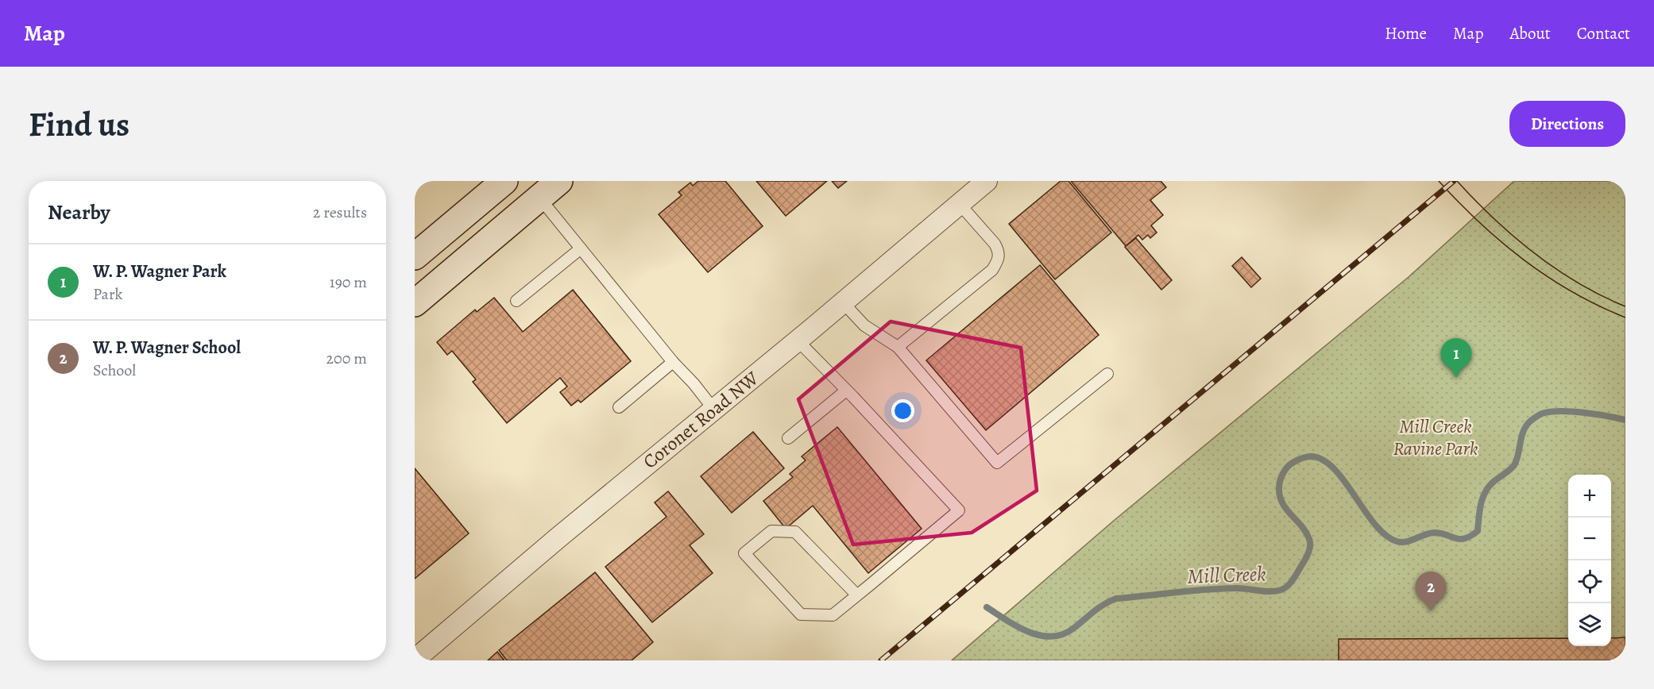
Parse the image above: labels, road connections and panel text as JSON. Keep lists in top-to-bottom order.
{
  "streets": {
    "street": ["Coronet Road NW"]
  },
  "water": ["Mill Creek"],
  "parks": ["Mill Creek Ravine Park"],
  "page": {
    "header": "Map",
    "nav": [
      "Home",
      "Map",
      "About",
      "Contact"
    ],
    "buttons": "Directions",
    "title": "Find us",
    "heading": ["Nearby", "2 results"],
    "list": [
      {
        "mark": "1",
        "name": "W. P. Wagner Park",
        "note": "Park",
        "value": "190 m"
      },
      {
        "mark": "2",
        "name": "W. P. Wagner School",
        "note": "School",
        "value": "200 m"
      }
    ],
    "pins": ["1", "2"],
    "map_buttons": ["+", "−"]
  }
}
